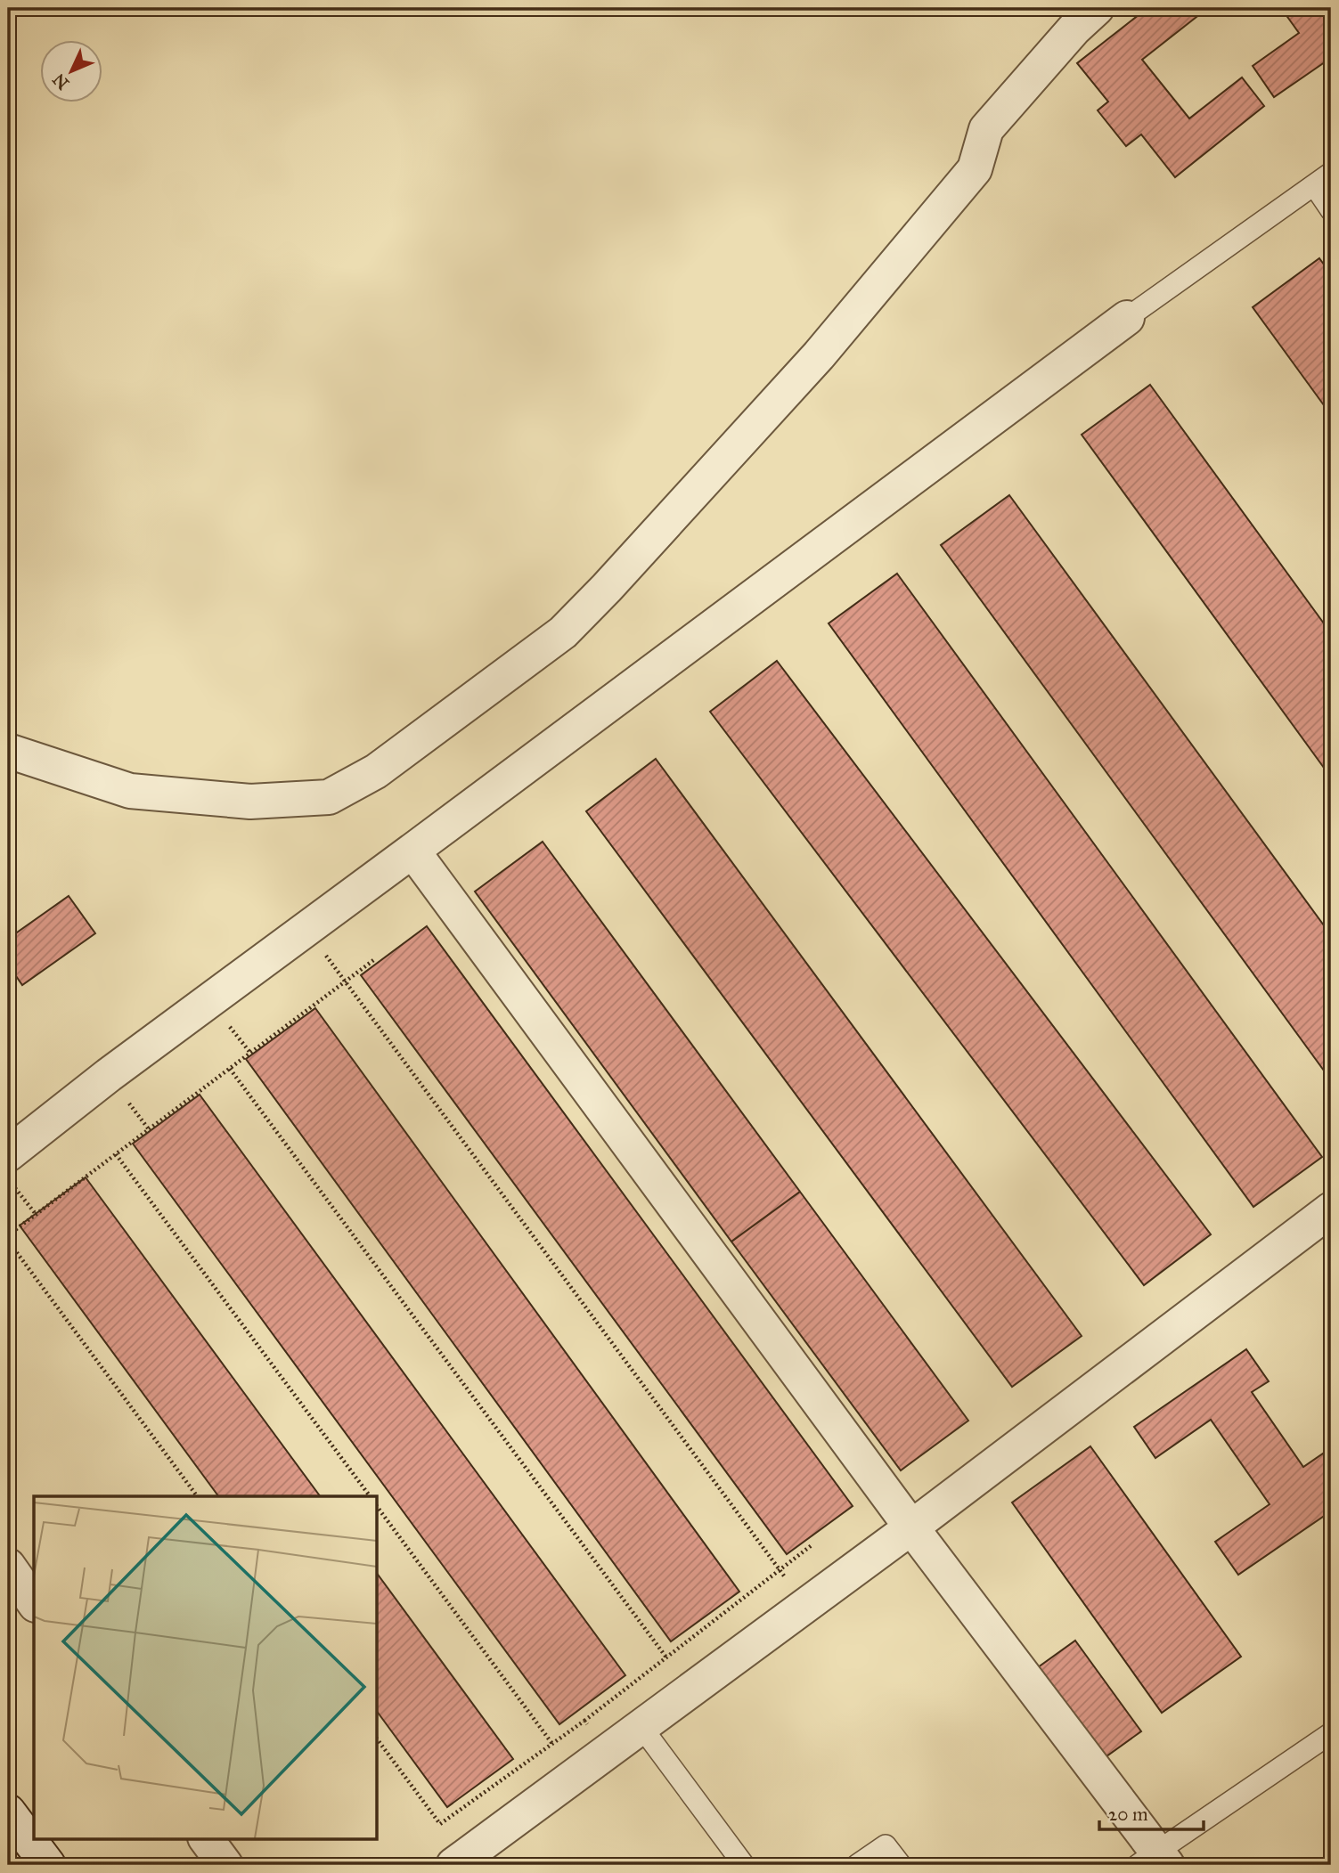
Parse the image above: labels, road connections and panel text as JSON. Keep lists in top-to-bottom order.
{
  "scale_bar": "20 m",
  "north": "bottom left"
}
